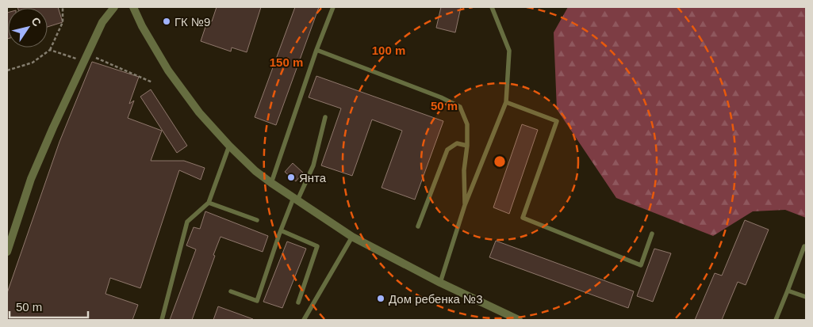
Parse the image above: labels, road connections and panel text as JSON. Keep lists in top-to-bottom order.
{
  "places": ["ГК №9", "Янта", "Дом ребенка №3"],
  "scale_bar": "50 m",
  "north": "top right",
  "rings": ["100 m", "150 m", "50 m"]
}
